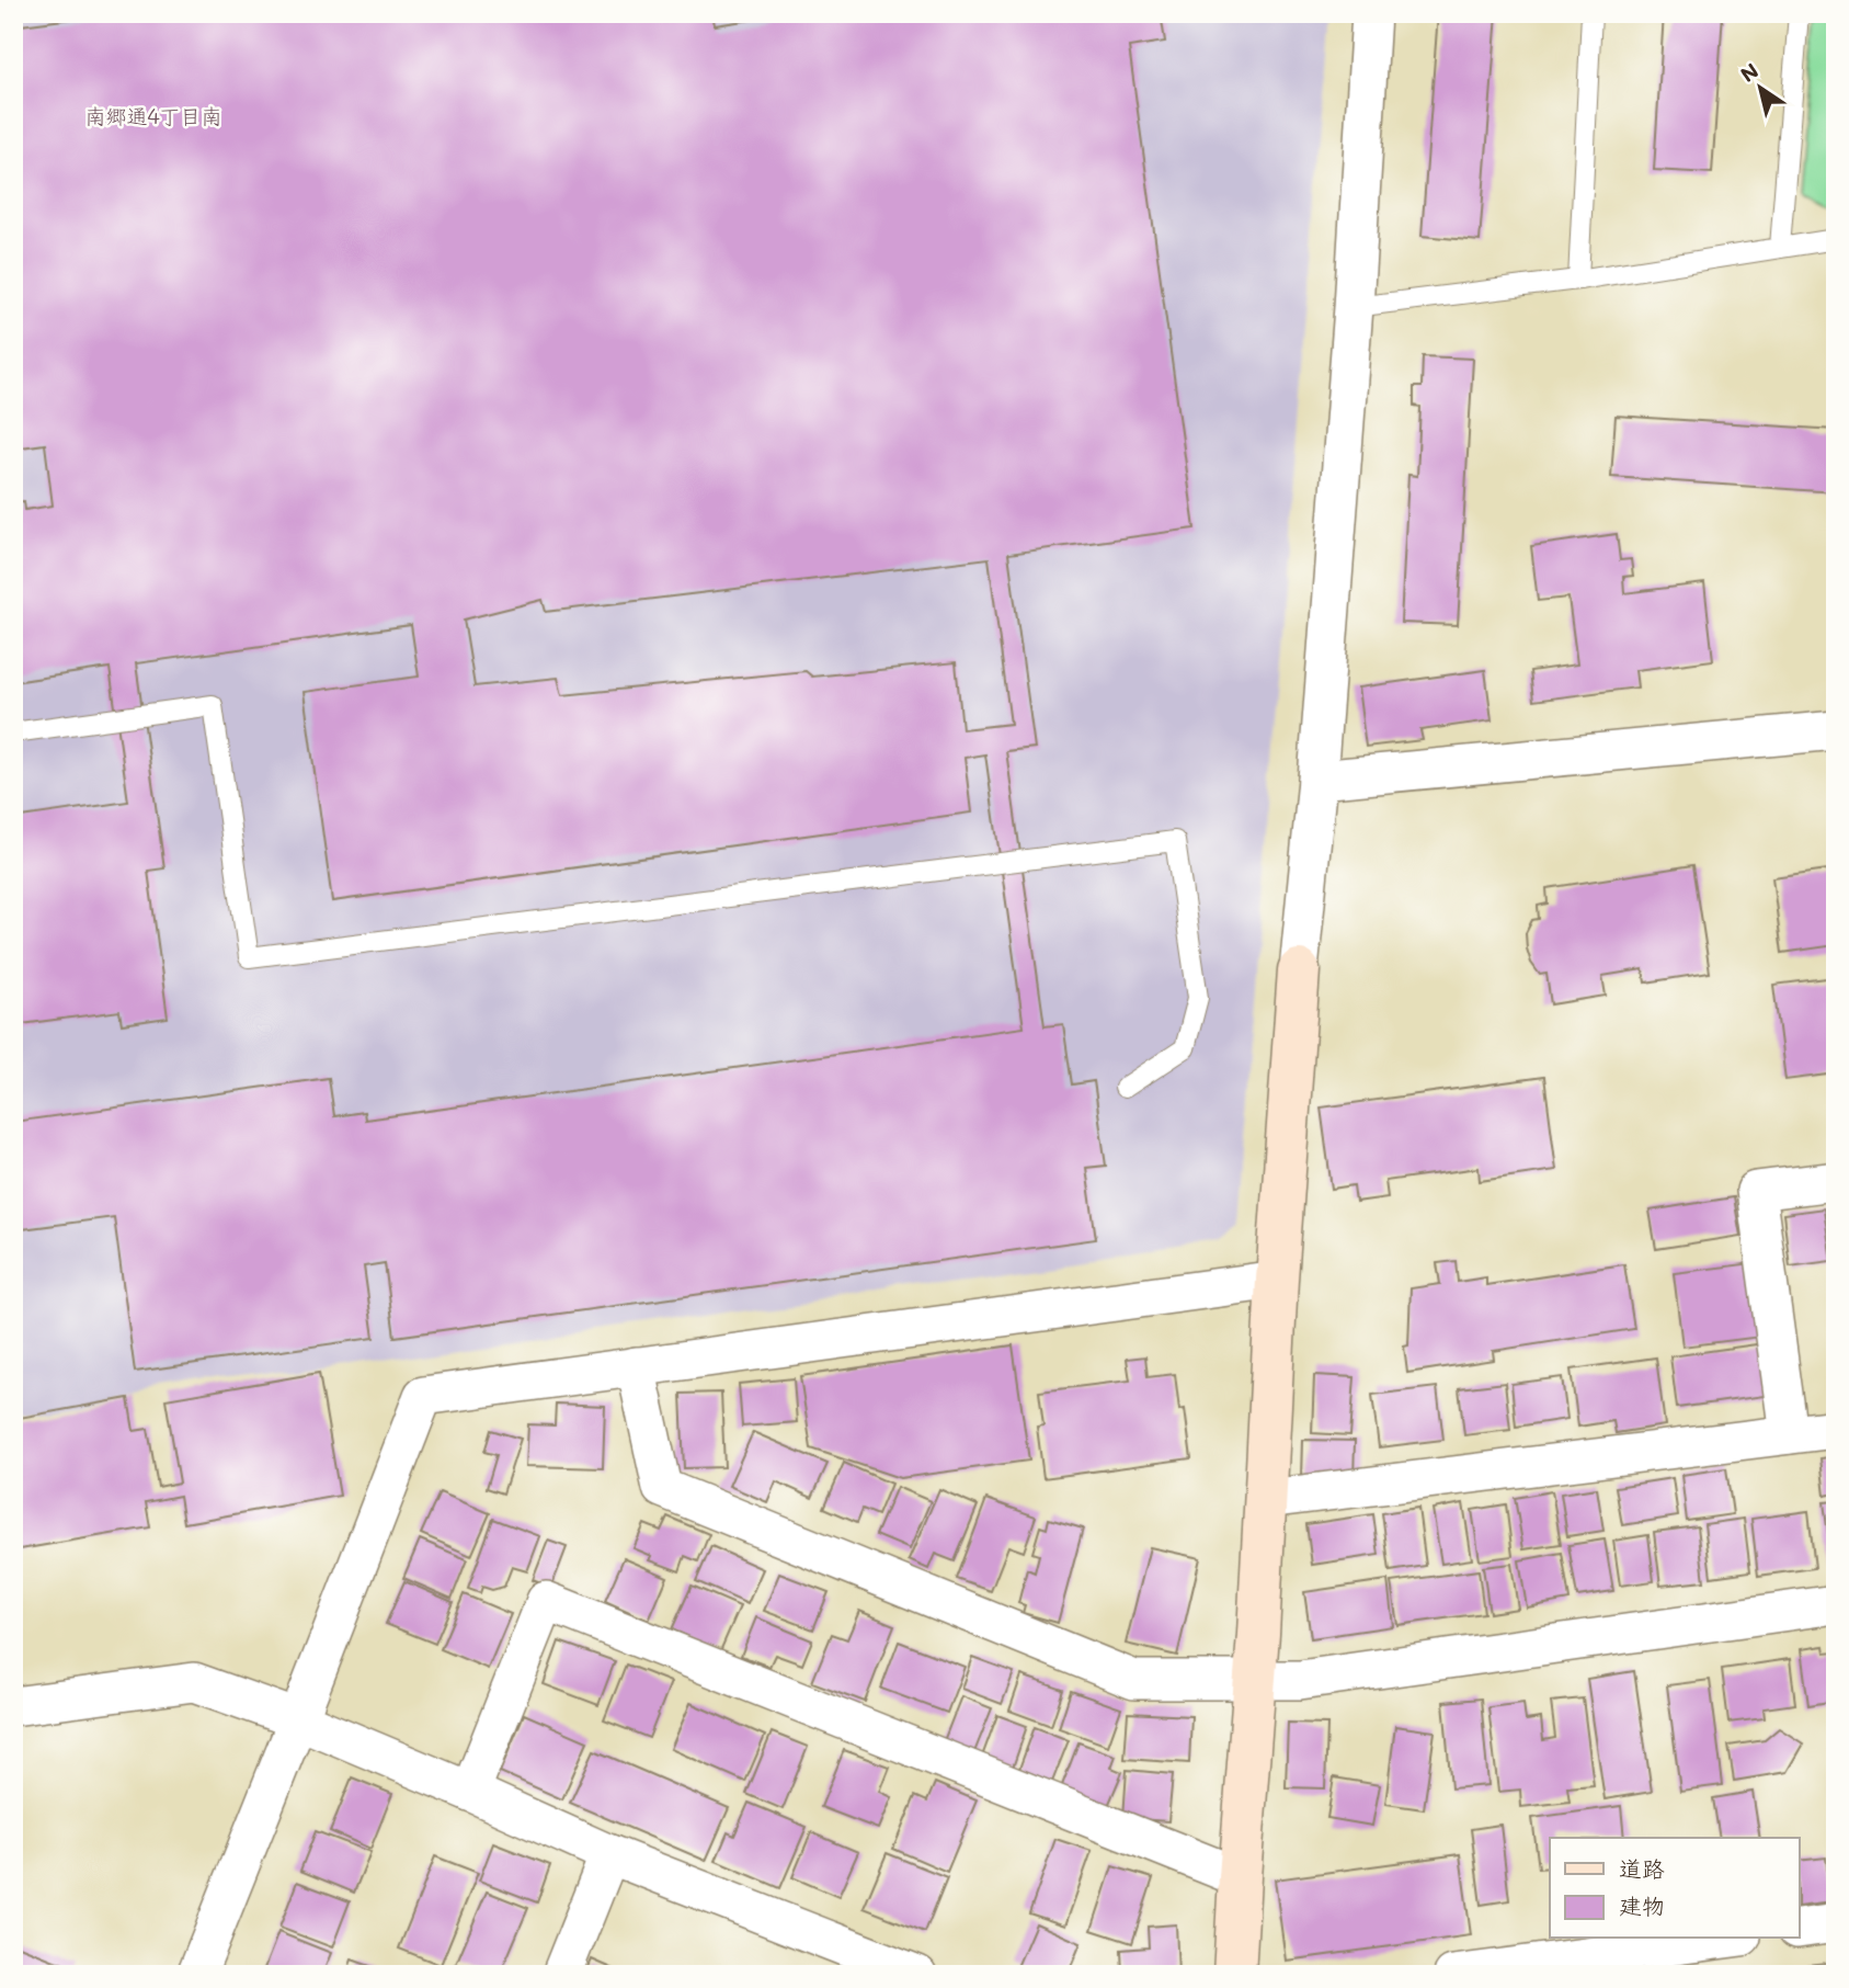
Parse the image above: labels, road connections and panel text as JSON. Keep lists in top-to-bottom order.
{
  "districts": ["南郷通4丁目南"],
  "legend": ["道路", "建物"],
  "north": "top left"
}
